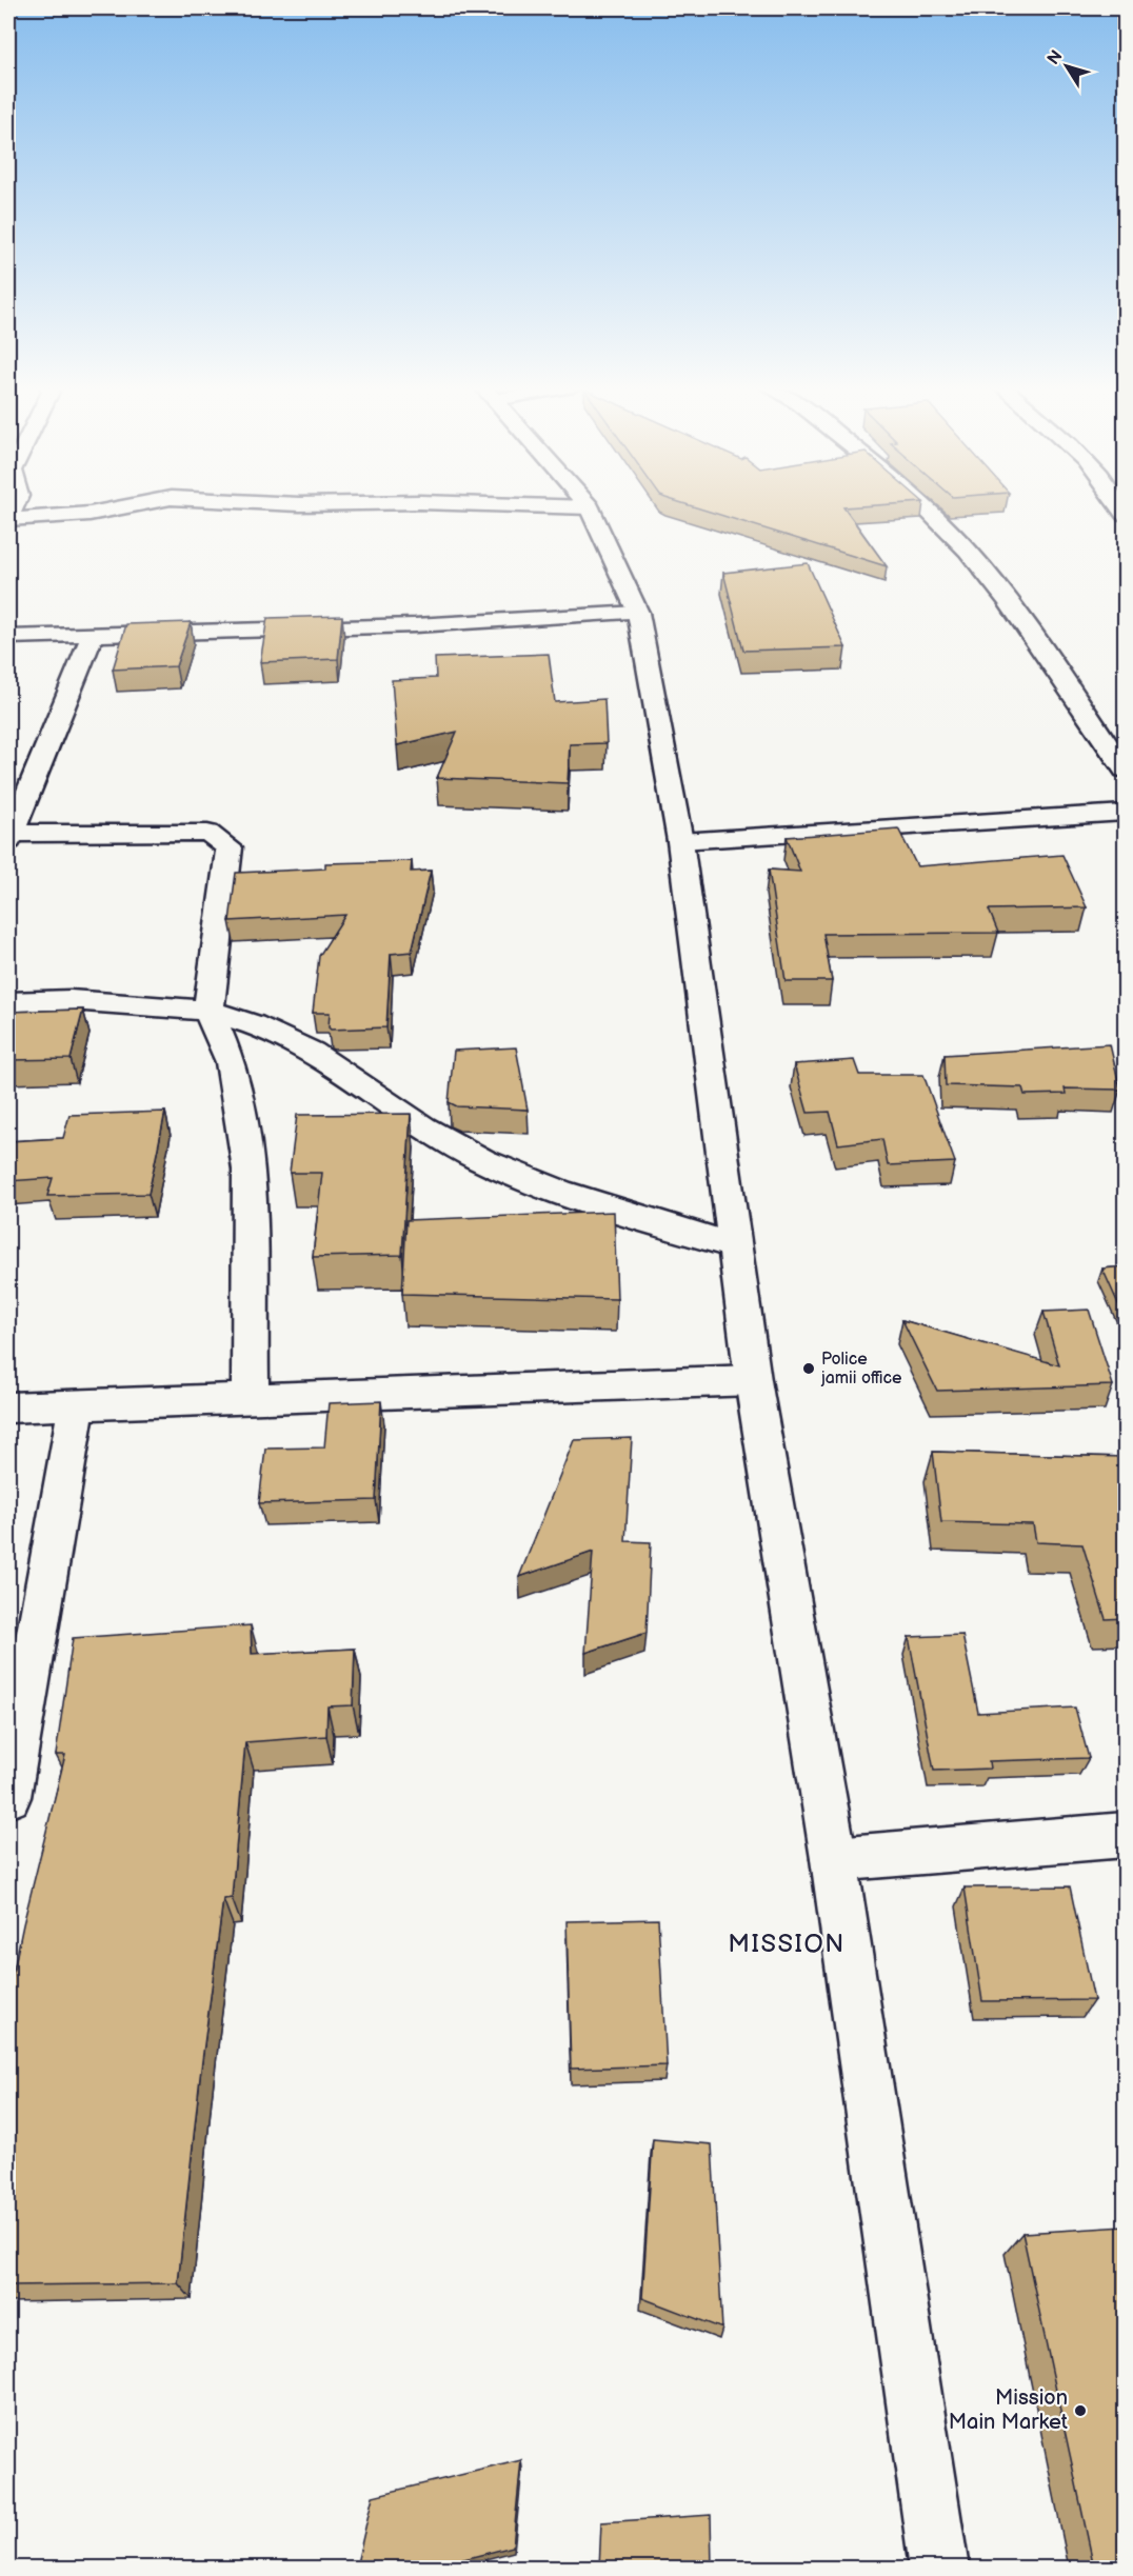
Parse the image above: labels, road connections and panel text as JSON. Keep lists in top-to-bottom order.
{
  "districts": ["MISSION"],
  "places": ["Police jamii office", "Mission Main Market"],
  "north": "top left"
}
